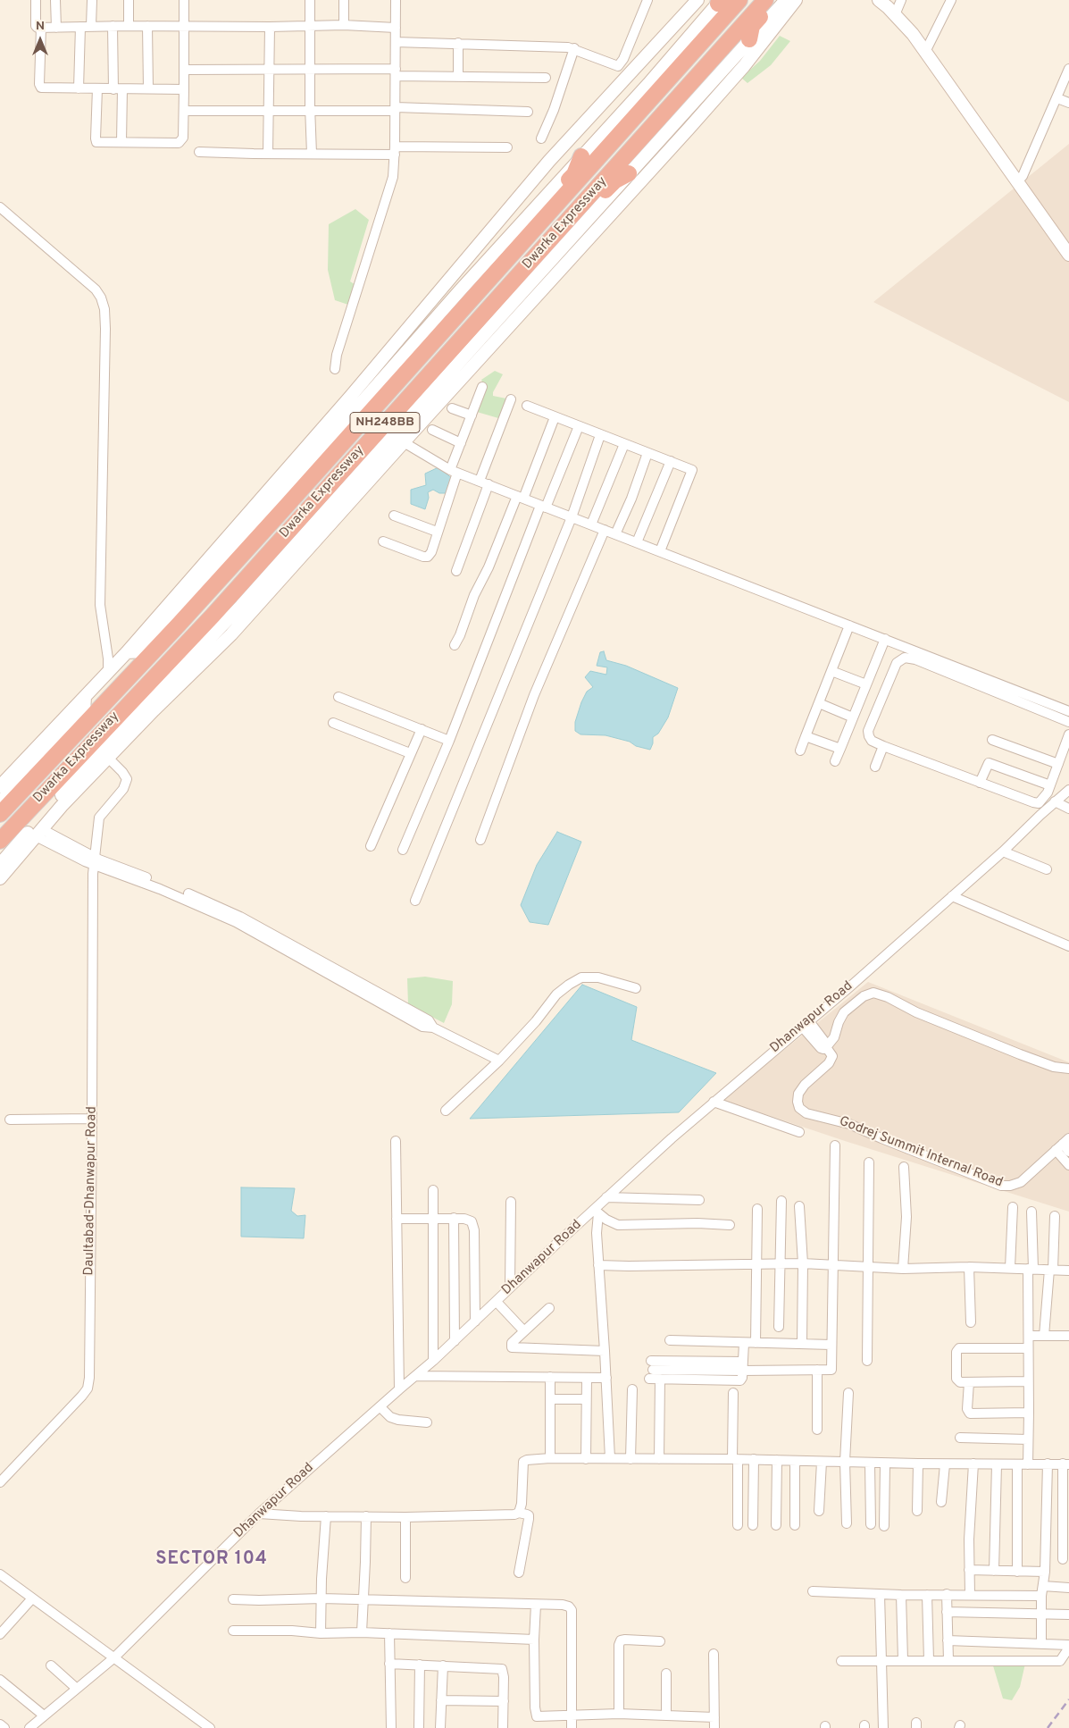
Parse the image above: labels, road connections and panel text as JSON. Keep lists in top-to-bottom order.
{
  "streets": {
    "highway": ["Dwarka Expressway", "NH248BB"],
    "street": ["Dhanwapur Road", "Godrej Summit Internal Road", "Daultabad-Dhanwapur Road"]
  },
  "districts": ["SECTOR 104"],
  "north": "top"
}
